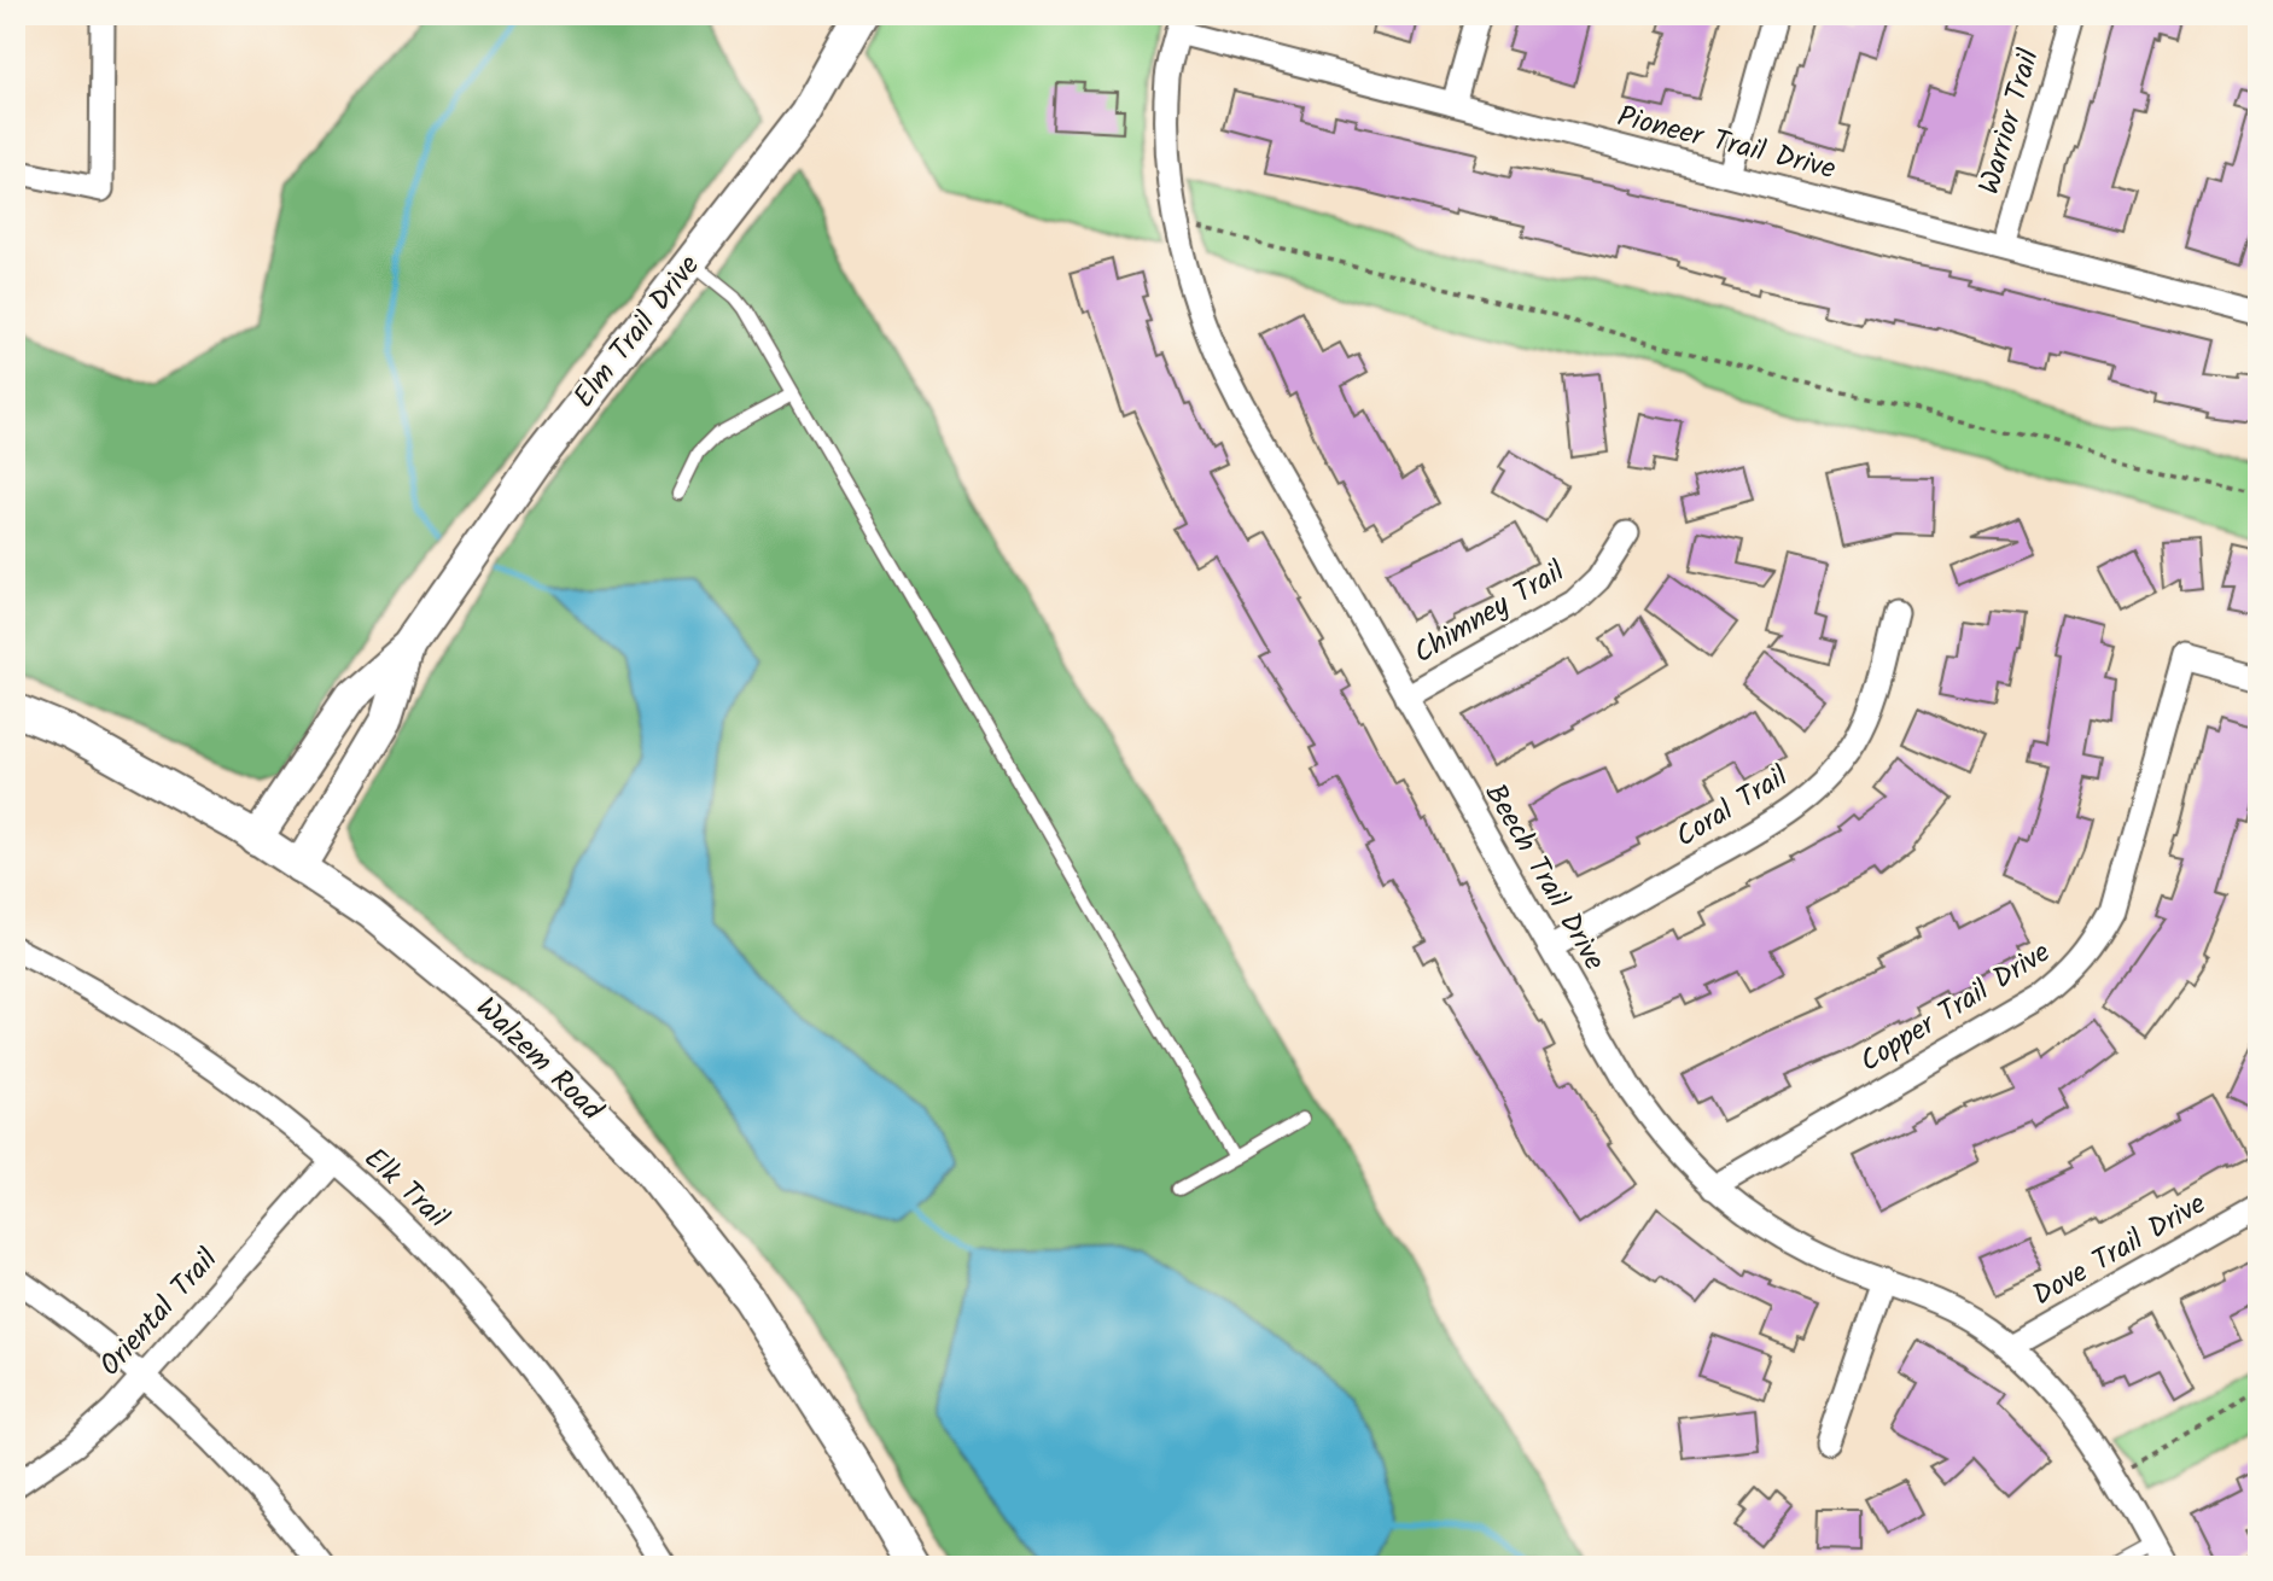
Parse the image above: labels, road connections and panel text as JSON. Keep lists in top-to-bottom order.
{
  "streets": {
    "street": [
      "Warrior Trail",
      "Pioneer Trail Drive",
      "Elm Trail Drive",
      "Chimney Trail",
      "Coral Trail",
      "Beech Trail Drive",
      "Copper Trail Drive",
      "Walzem Road",
      "Elk Trail",
      "Dove Trail Drive",
      "Oriental Trail"
    ]
  },
  "crossings": [
    ["Warrior Trail", "Pioneer Trail Drive"],
    ["Pioneer Trail Drive", "Beech Trail Drive"],
    ["Elm Trail Drive", "Walzem Road"],
    ["Chimney Trail", "Beech Trail Drive"],
    ["Coral Trail", "Beech Trail Drive"],
    ["Beech Trail Drive", "Copper Trail Drive"],
    ["Beech Trail Drive", "Dove Trail Drive"],
    ["Elk Trail", "Oriental Trail"]
  ]
}
